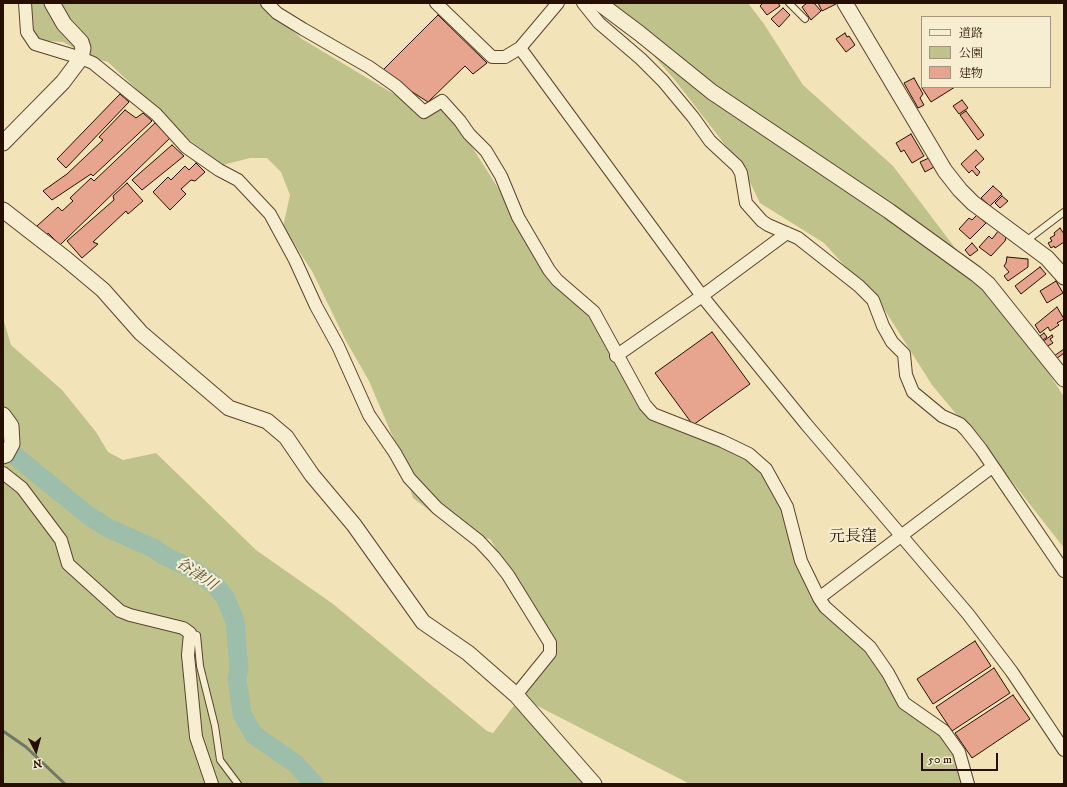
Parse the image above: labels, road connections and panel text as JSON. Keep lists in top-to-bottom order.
{
  "districts": ["元長窪"],
  "water": ["谷津川"],
  "legend": ["道路", "公園", "建物"],
  "scale_bar": "50 m",
  "north": "bottom"
}
